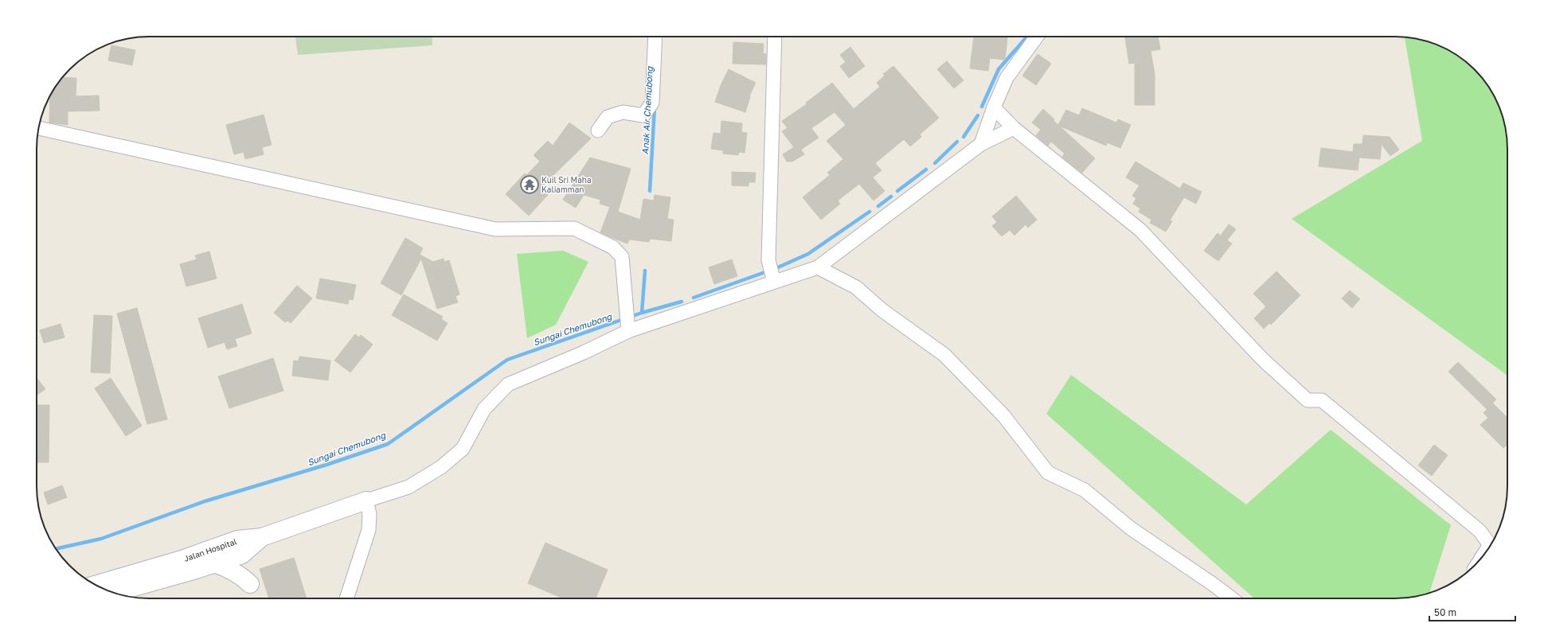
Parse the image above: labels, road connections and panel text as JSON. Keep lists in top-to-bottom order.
{
  "streets": {
    "main road": ["Jalan Hospital"]
  },
  "water": ["Anak Air Chemubong", "Sungai Chemubong"],
  "places": {
    "temple": ["Kuil Sri Maha Kaliamman"]
  },
  "scale_bar": "50 m"
}
